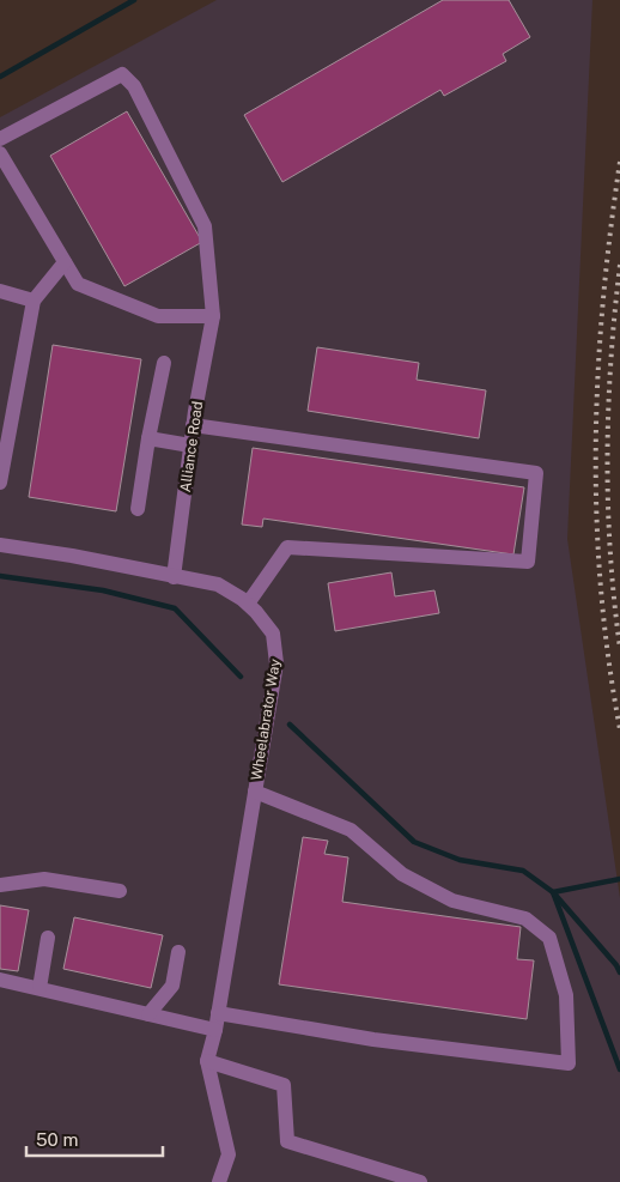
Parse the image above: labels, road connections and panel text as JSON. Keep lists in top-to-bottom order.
{
  "streets": {
    "street": ["Alliance Road", "Wheelabrator Way"]
  },
  "crossings": [
    ["Alliance Road", "Wheelabrator Way"]
  ],
  "scale_bar": "50 m"
}
